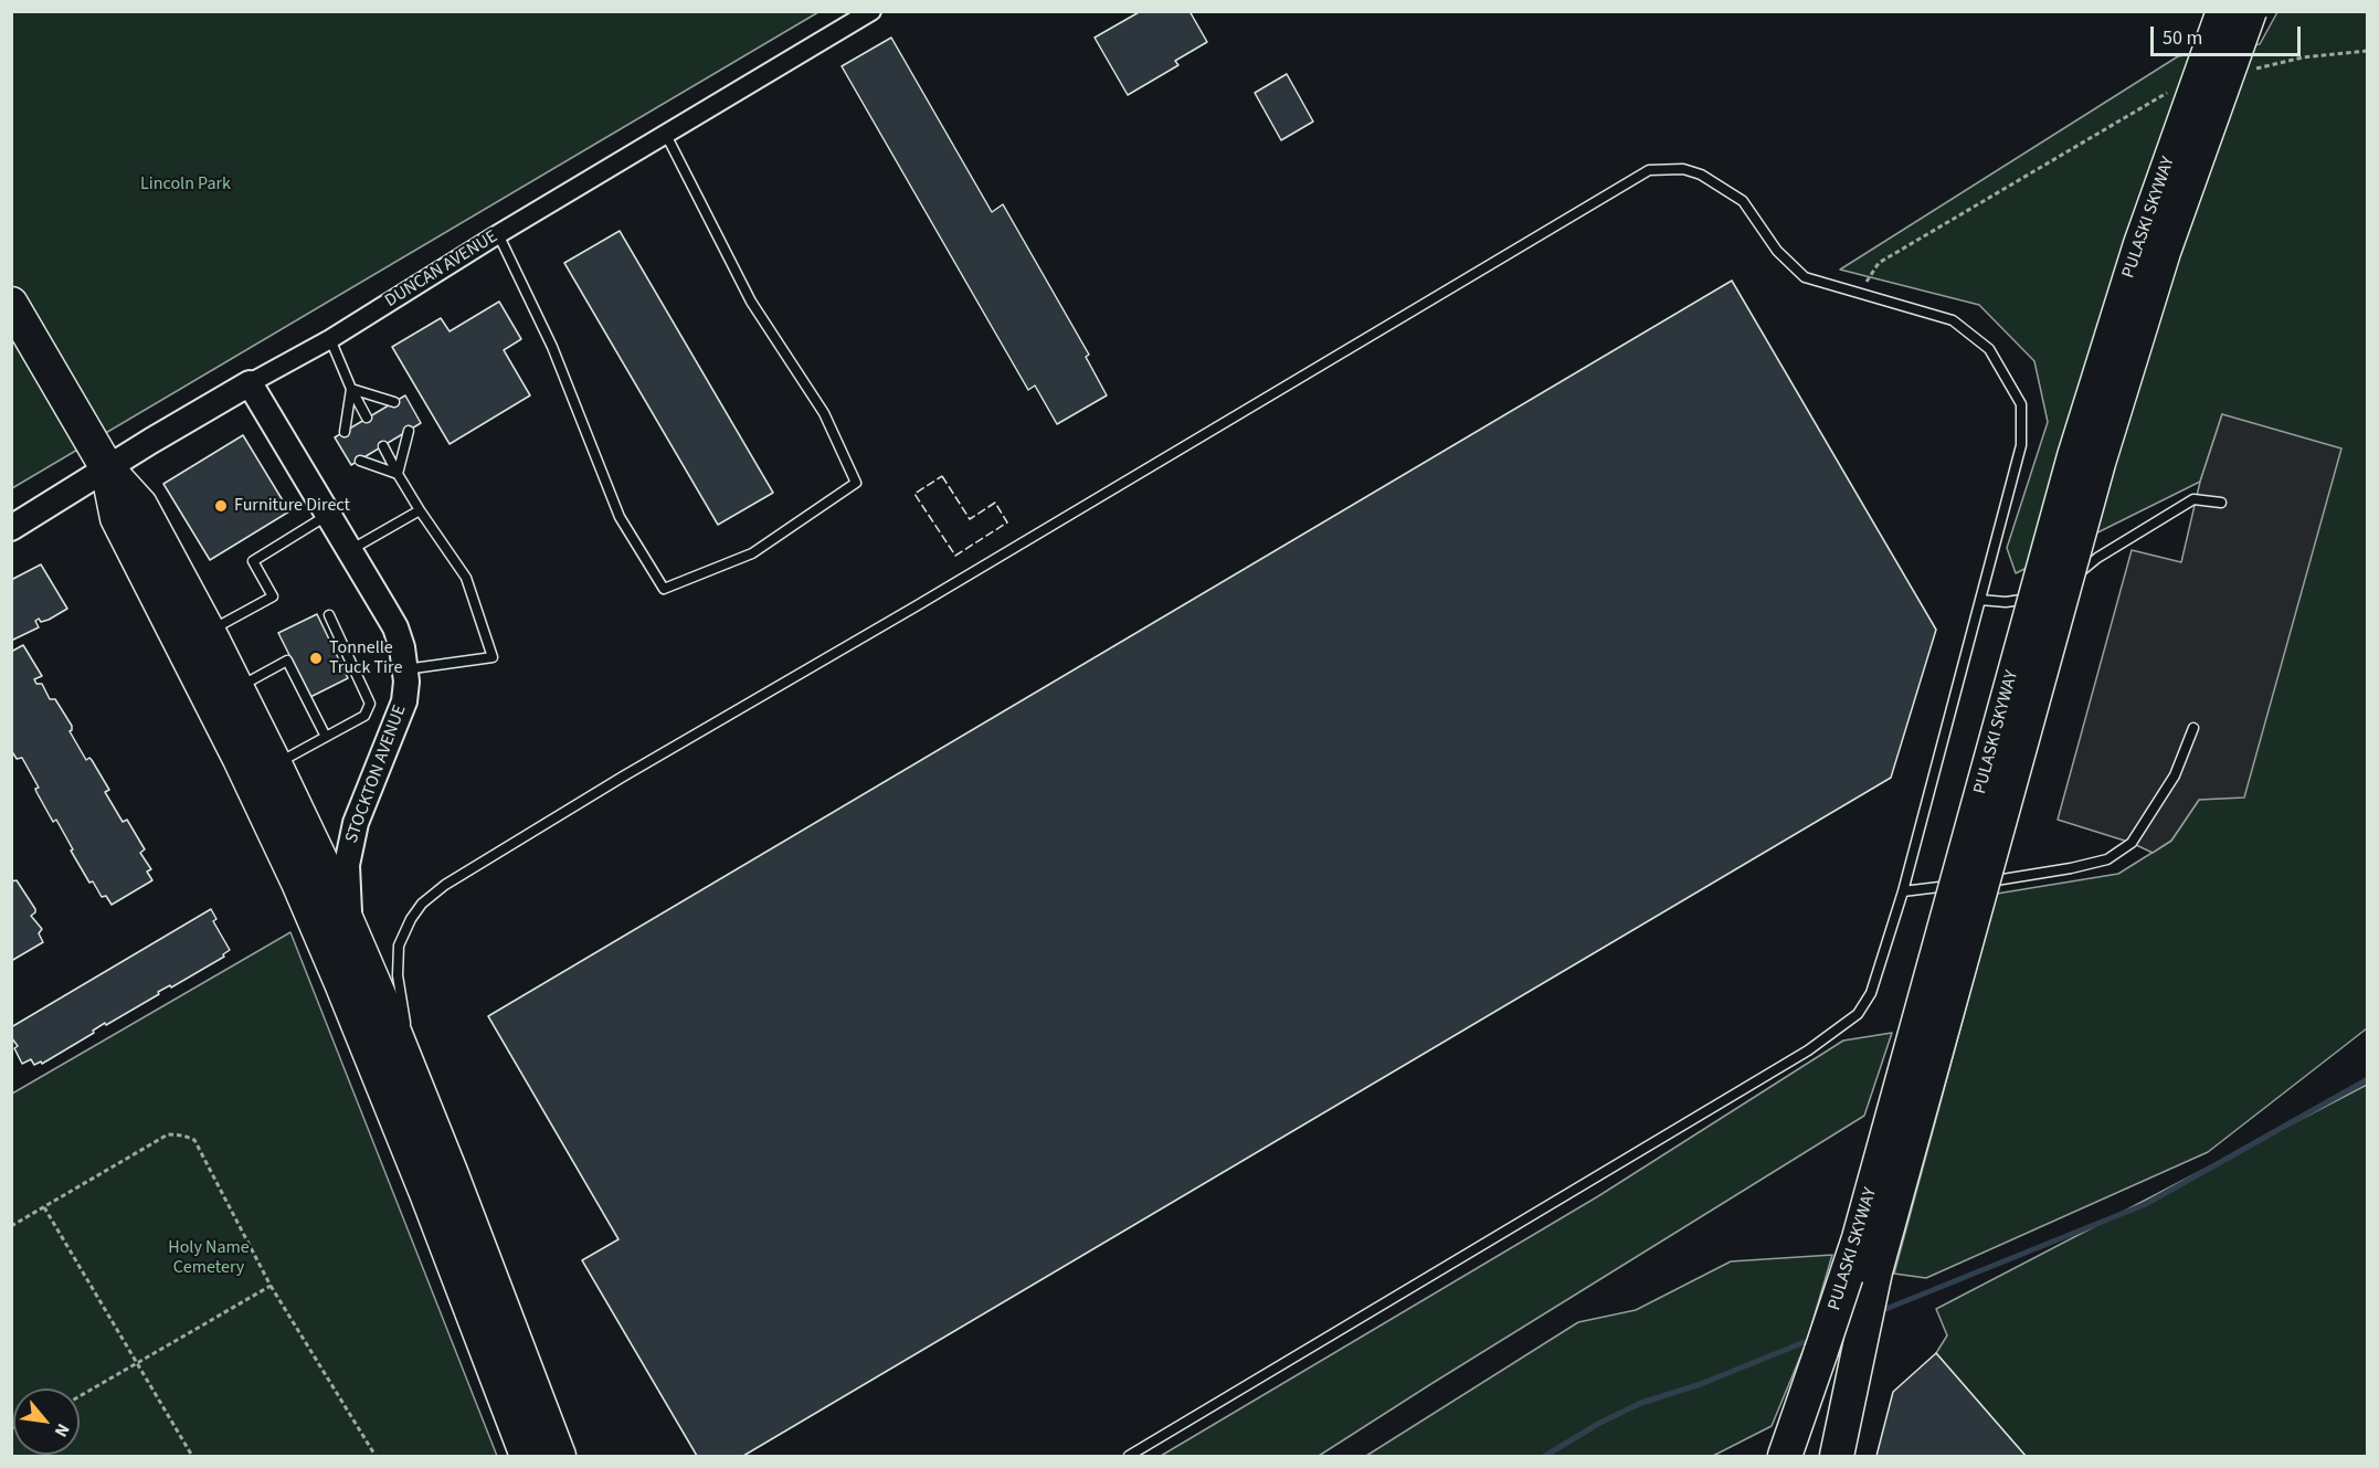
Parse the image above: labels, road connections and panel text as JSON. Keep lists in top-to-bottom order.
{
  "streets": {
    "highway": ["PULASKI SKYWAY"],
    "main road": ["DUNCAN AVENUE", "STOCKTON AVENUE"]
  },
  "crossings": [
    ["DUNCAN AVENUE", "STOCKTON AVENUE"]
  ],
  "parks": ["Lincoln Park", "Holy Name Cemetery"],
  "places": ["Furniture Direct", "Tonnelle Truck Tire"],
  "scale_bar": "50 m",
  "north": "bottom right"
}
